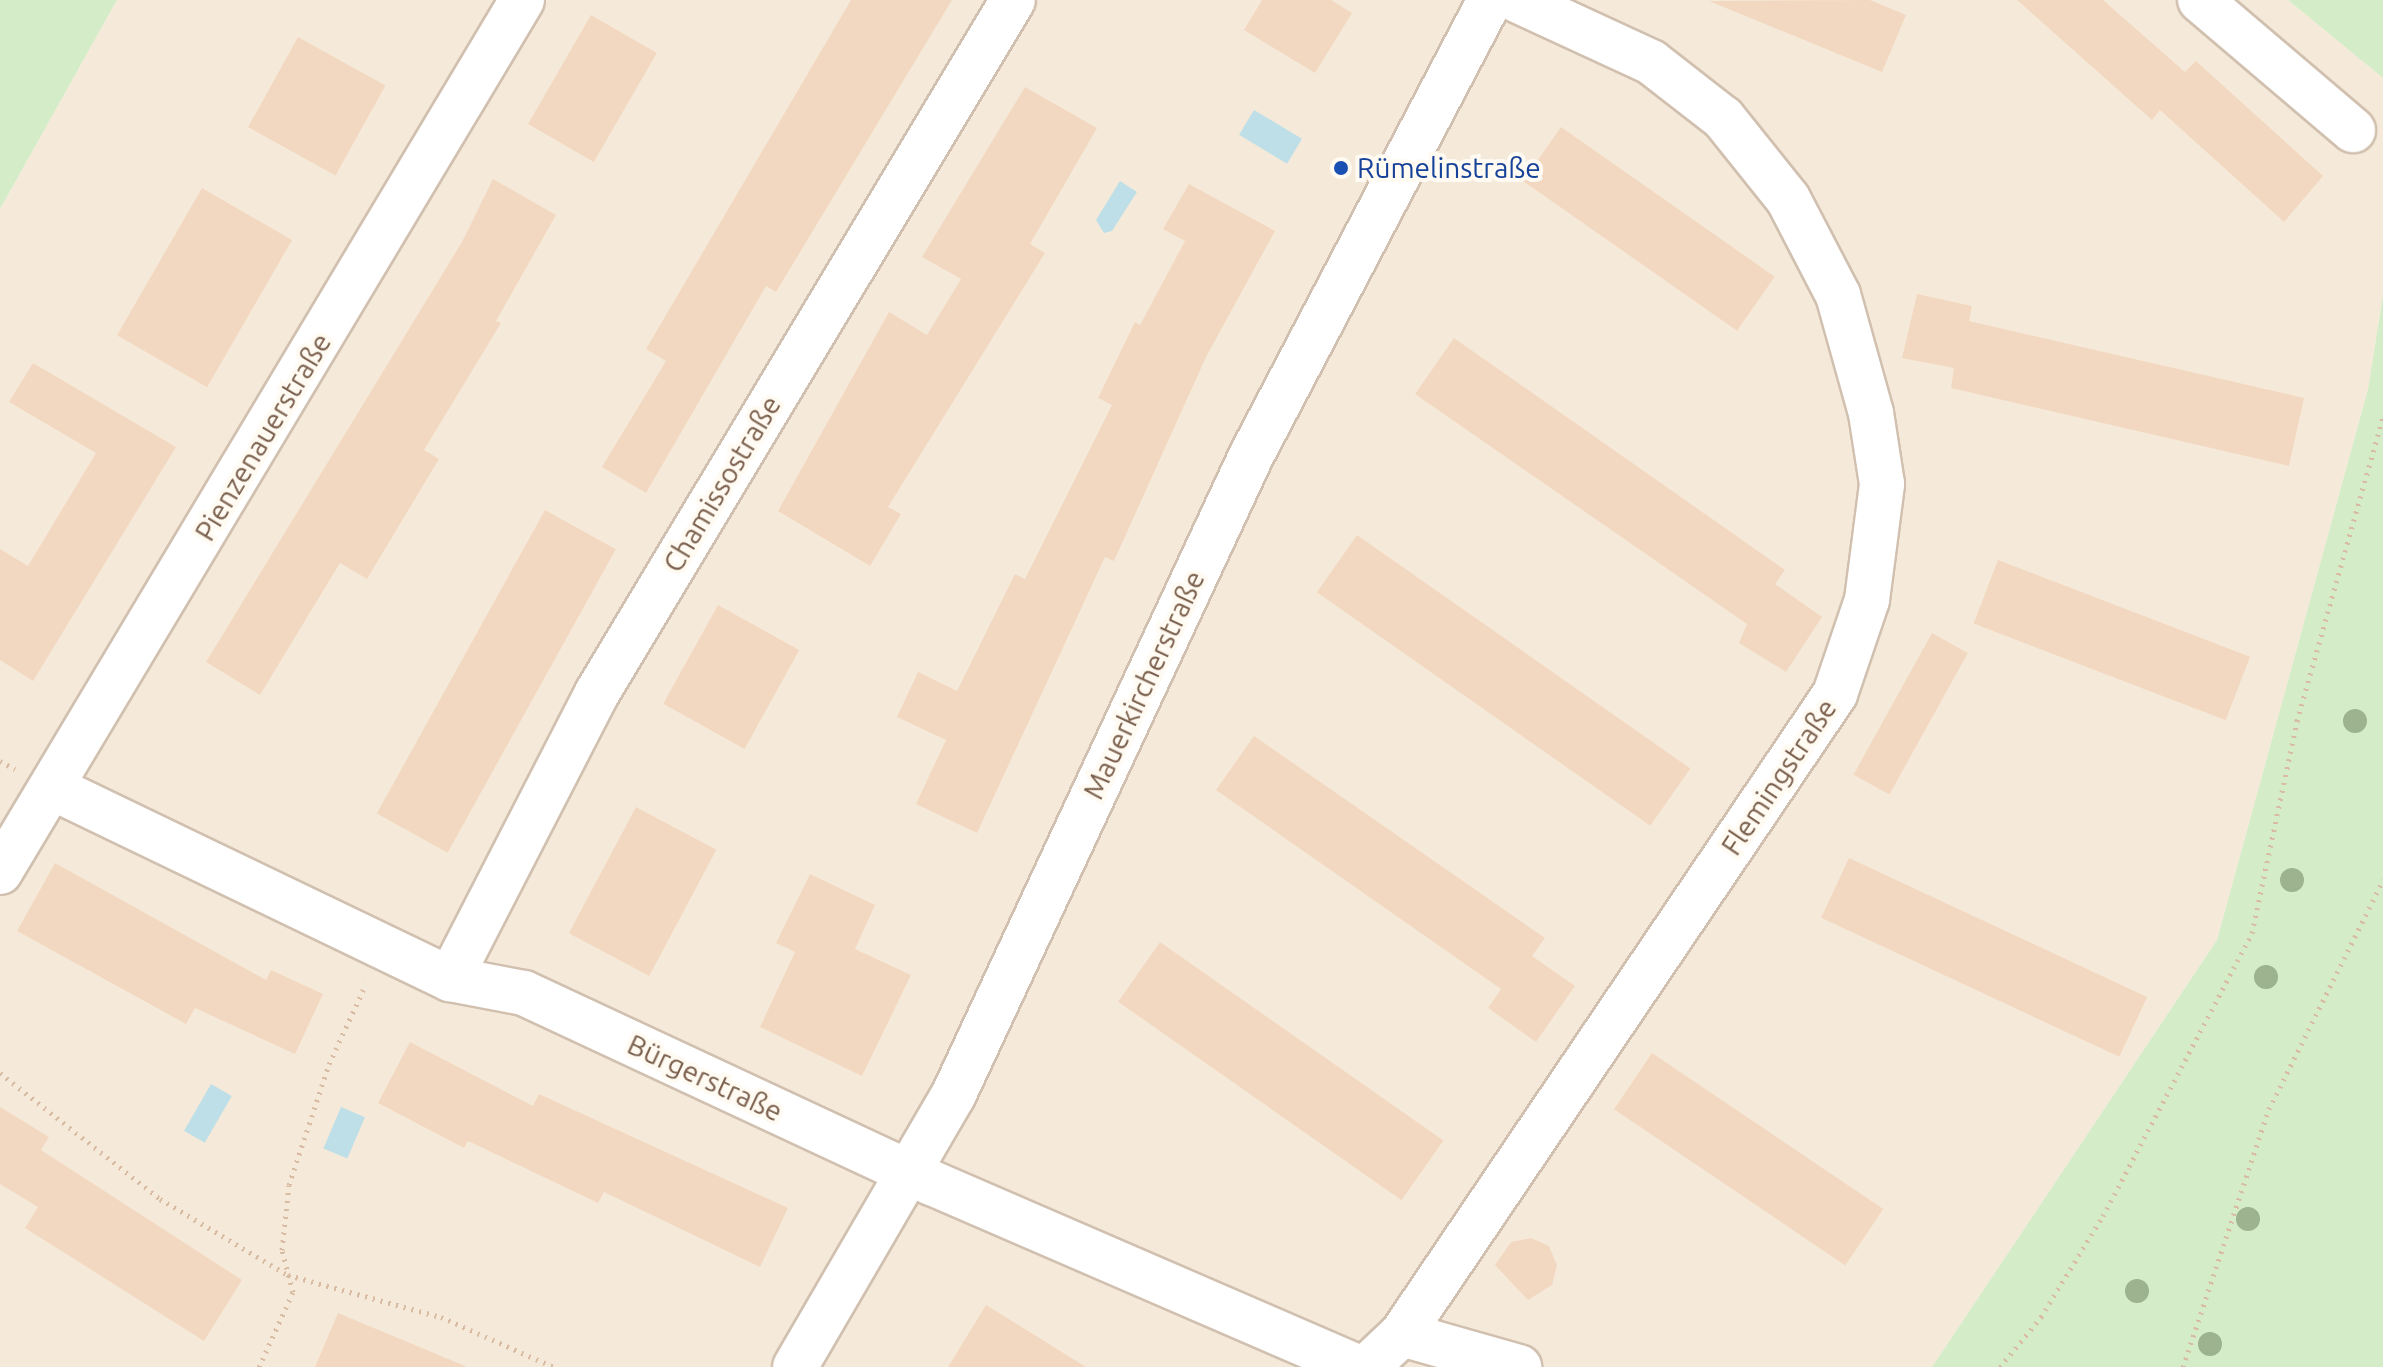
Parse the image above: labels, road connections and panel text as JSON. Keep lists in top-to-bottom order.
{
  "streets": {
    "street": [
      "Pienzenauerstraße",
      "Chamissostraße",
      "Mauerkircherstraße",
      "Flemingstraße",
      "Bürgerstraße"
    ]
  },
  "crossings": [
    ["Pienzenauerstraße", "Bürgerstraße"],
    ["Chamissostraße", "Bürgerstraße"],
    ["Mauerkircherstraße", "Bürgerstraße"]
  ],
  "places": ["Rümelinstraße"]
}
